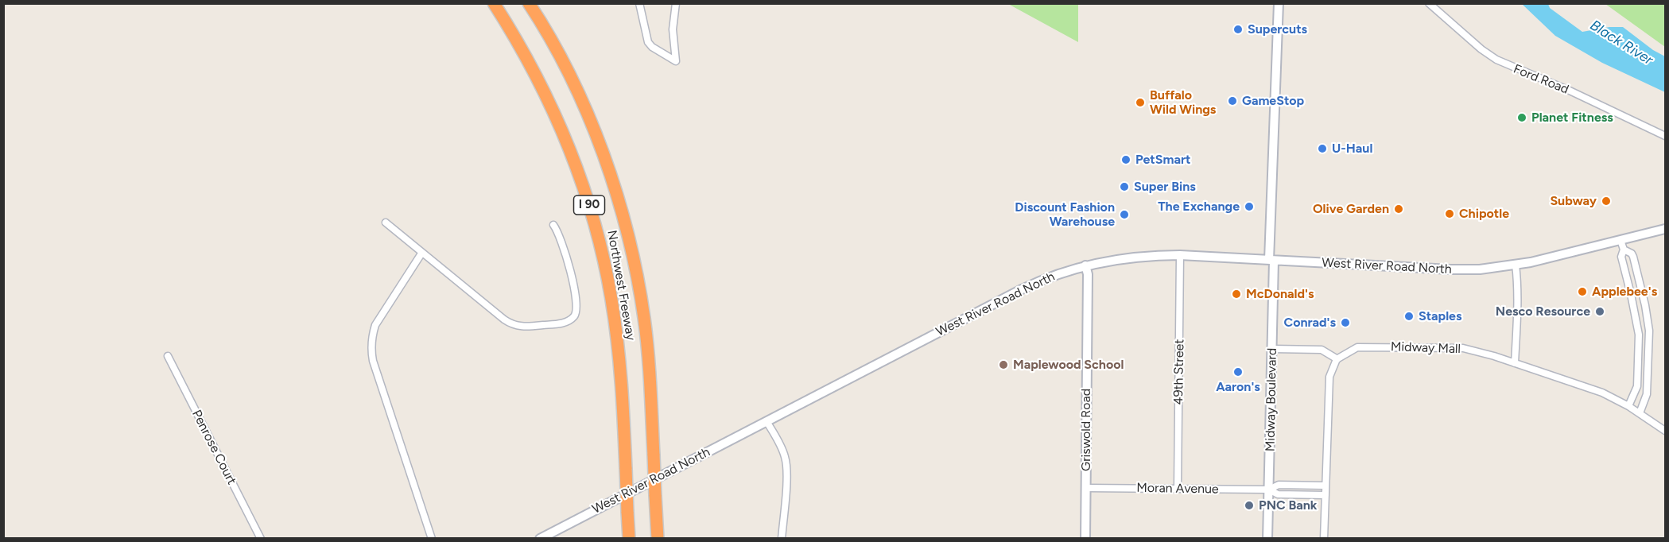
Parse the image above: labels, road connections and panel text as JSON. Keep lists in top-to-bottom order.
{
  "streets": {
    "highway": ["I 90", "Northwest Freeway"],
    "street": [
      "Ford Road",
      "West River Road North",
      "Midway Mall",
      "49th Street",
      "Midway Boulevard",
      "Griswold Road",
      "Penrose Court",
      "Moran Avenue"
    ]
  },
  "crossings": [
    ["West River Road North", "49th Street"],
    ["West River Road North", "Midway Boulevard"],
    ["West River Road North", "Griswold Road"],
    ["49th Street", "Moran Avenue"],
    ["Midway Boulevard", "Moran Avenue"],
    ["Griswold Road", "Moran Avenue"]
  ],
  "water": ["Black River"],
  "places": [
    "Supercuts",
    "GameStop",
    "Buffalo Wild Wings",
    "Planet Fitness",
    "U-Haul",
    "PetSmart",
    "Super Bins",
    "Subway",
    "The Exchange",
    "Olive Garden",
    "Chipotle",
    "Discount Fashion Warehouse",
    "Applebee's",
    "McDonald's",
    "Nesco Resource",
    "Staples",
    "Conrad's",
    "Maplewood School",
    "Aaron's",
    "PNC Bank"
  ]
}
